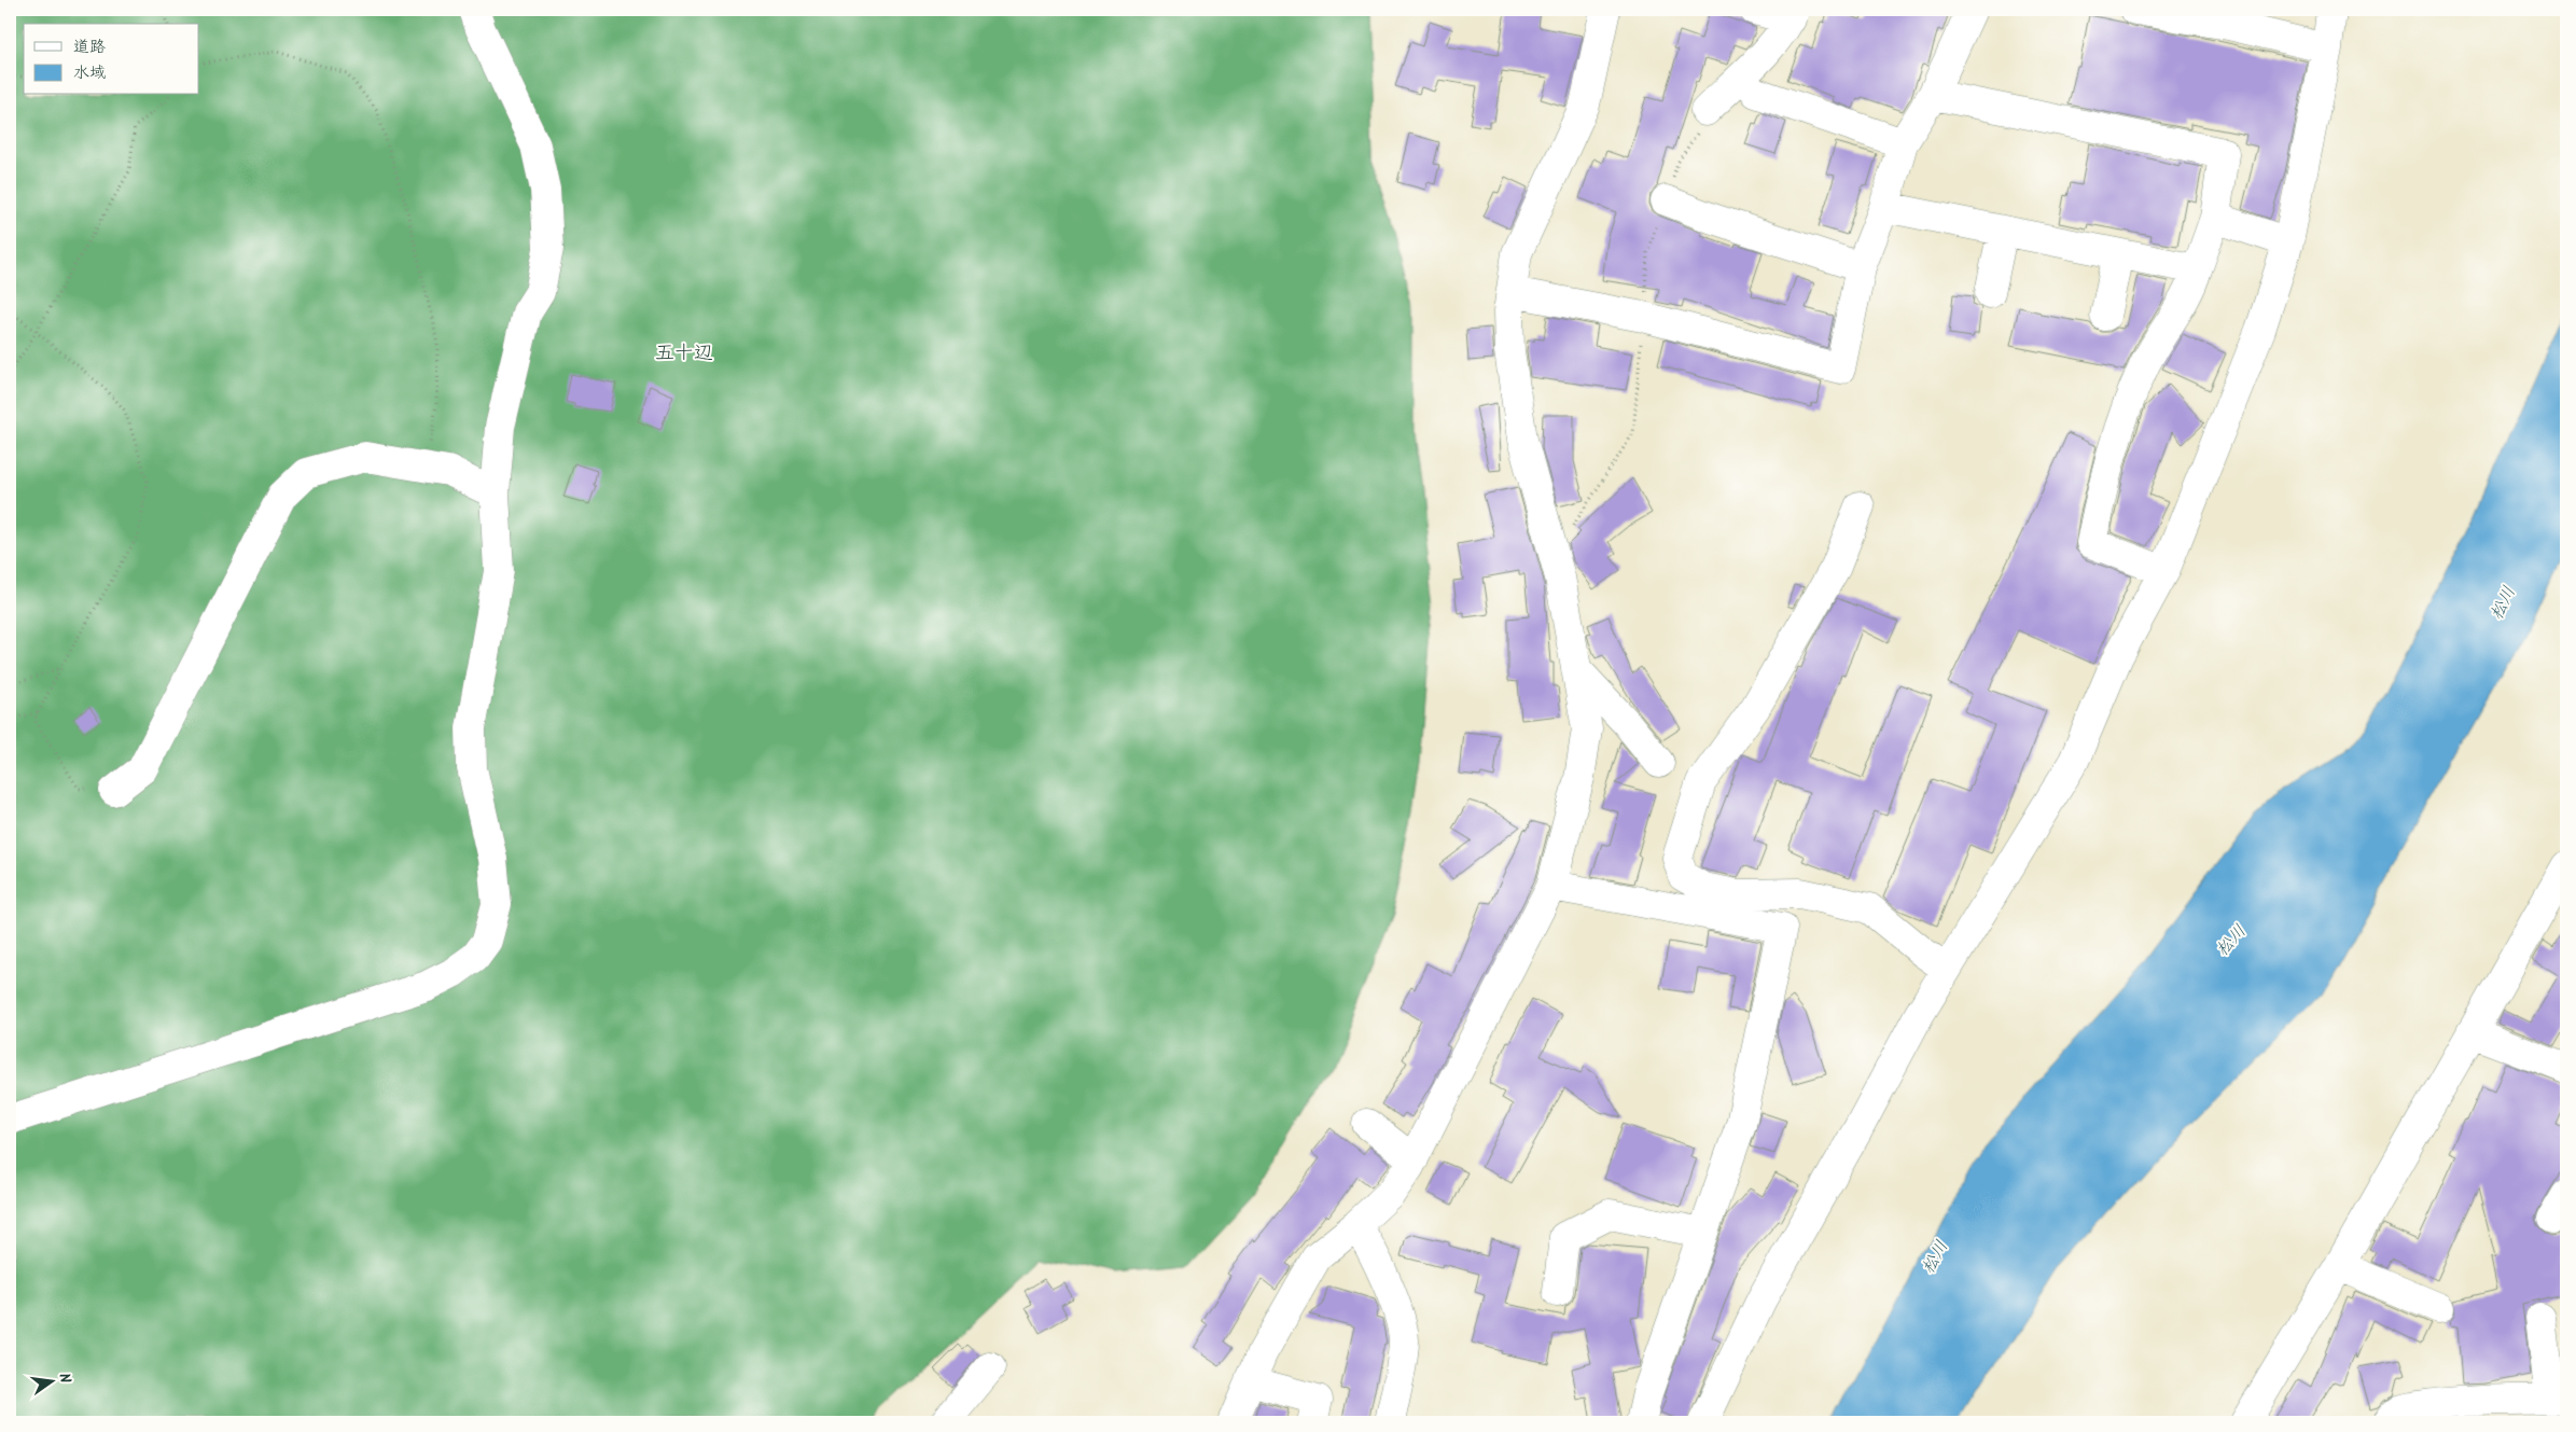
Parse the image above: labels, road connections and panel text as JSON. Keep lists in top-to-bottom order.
{
  "districts": ["五十辺"],
  "water": ["松川"],
  "legend": ["道路", "水域"],
  "north": "right"
}
